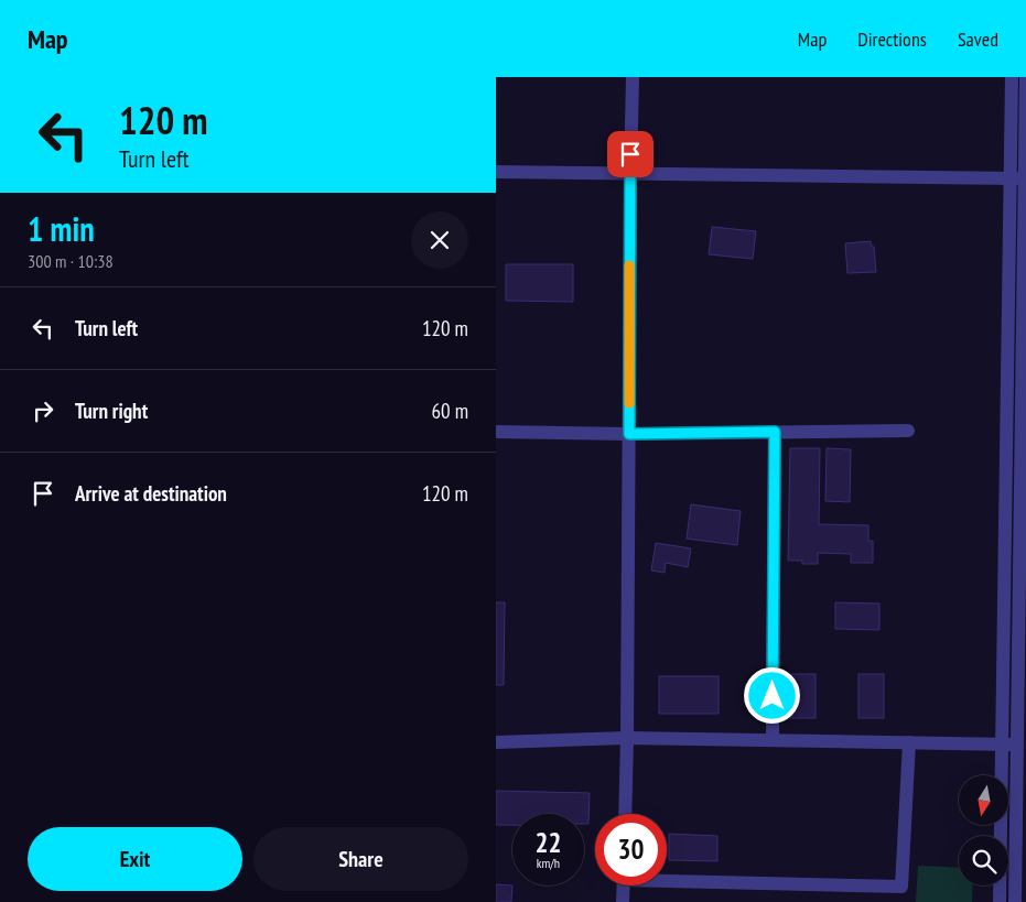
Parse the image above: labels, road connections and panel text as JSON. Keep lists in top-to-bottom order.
{
  "north": "bottom",
  "page": {
    "header": "Map",
    "nav": ["Map", "Directions", "Saved"],
    "turn": ["120 m", "Turn left"],
    "heading": ["1 min", "300 m · 10:38"],
    "list": [
      {
        "name": "Turn left",
        "value": "120 m"
      },
      {
        "name": "Turn right",
        "value": "60 m"
      },
      {
        "name": "Arrive at destination",
        "value": "120 m"
      }
    ],
    "speed": "22 km/h",
    "limit": "30",
    "buttons": ["Exit", "Share"]
  }
}
